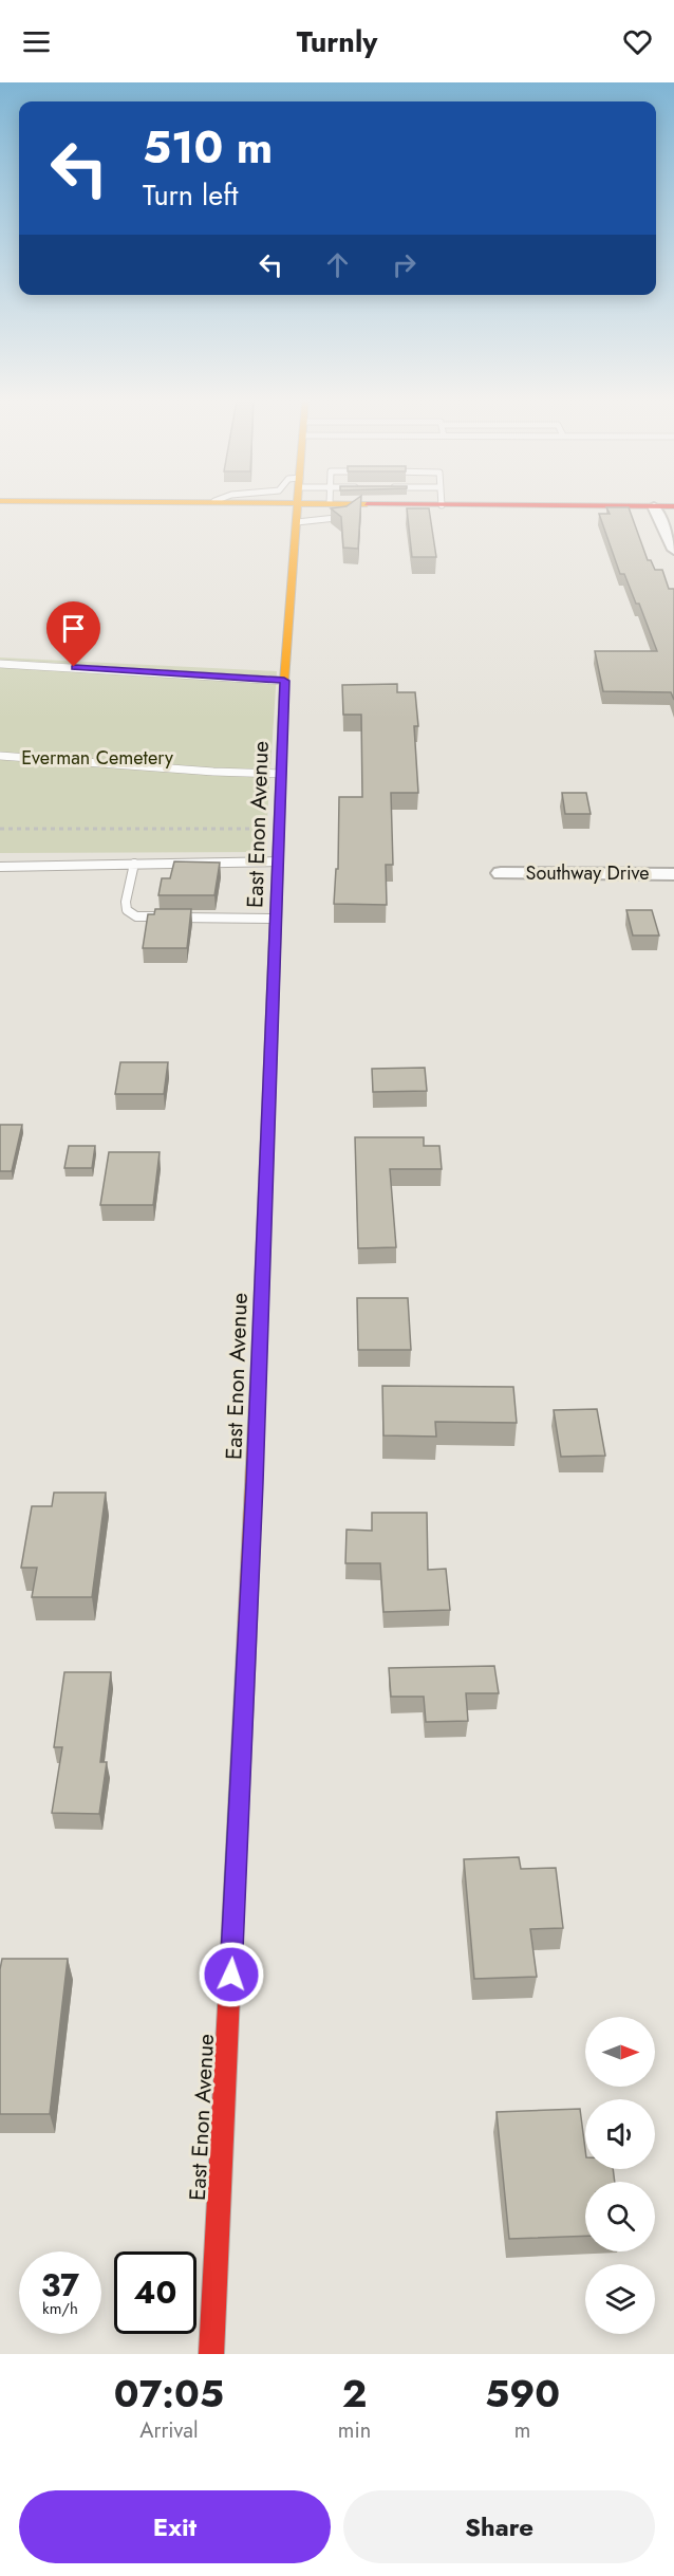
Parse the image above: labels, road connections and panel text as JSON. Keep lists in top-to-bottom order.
{
  "streets": {
    "street": ["East Enon Avenue", "Southway Drive"]
  },
  "parks": ["Everman Cemetery"],
  "north": "right",
  "page": {
    "header": "Turnly",
    "turn": ["510 m", "Turn left"],
    "speed": "37 km/h",
    "limit": "40",
    "eta": [
      "07:05",
      "Arrival",
      "2",
      "min",
      "590",
      "m"
    ],
    "buttons": ["Exit", "Share"]
  }
}
